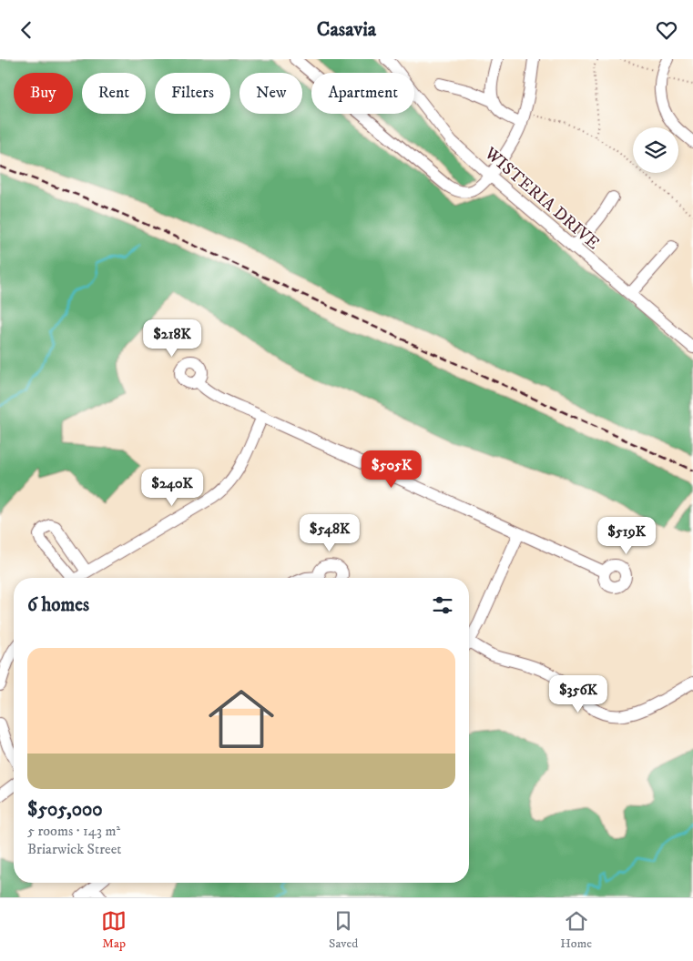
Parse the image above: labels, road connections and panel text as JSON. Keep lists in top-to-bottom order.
{
  "streets": {
    "street": ["WISTERIA DRIVE"]
  },
  "page": {
    "header": "Casavia",
    "chip": [
      "Buy",
      "Rent",
      "Filters",
      "New",
      "Apartment"
    ],
    "price": [
      "$218K",
      "$505K",
      "$240K",
      "$548K",
      "$519K",
      "$356K"
    ],
    "heading": "6 homes",
    "list": [
      {
        "name": "$505,000",
        "note": "5 rooms · 143 m² · Briarwick Street"
      }
    ],
    "tabs": ["Map", "Saved", "Home"]
  }
}
